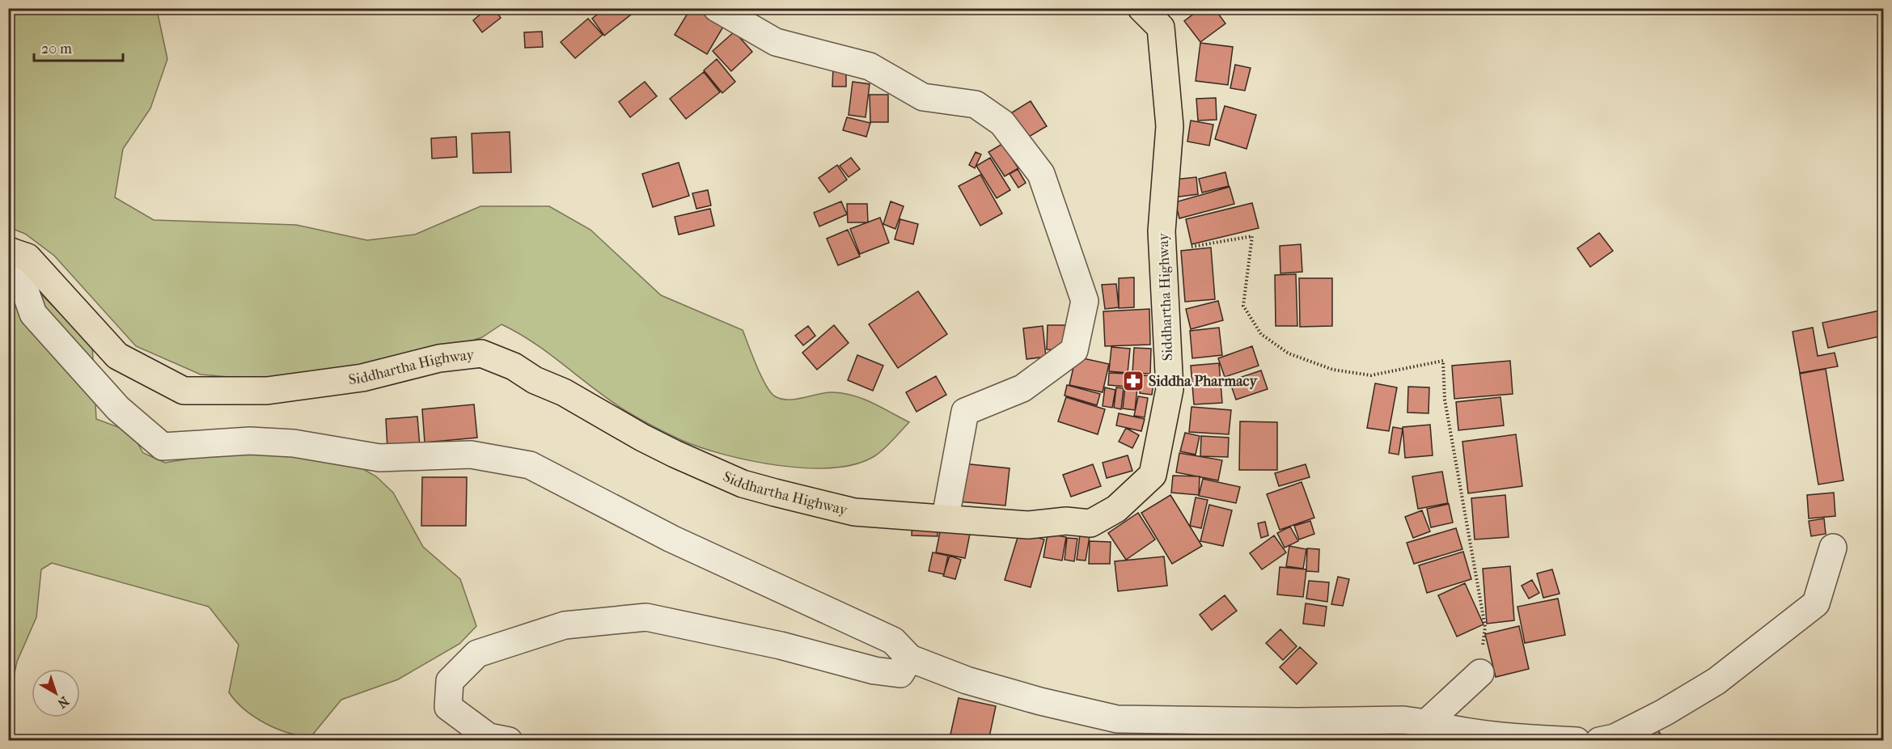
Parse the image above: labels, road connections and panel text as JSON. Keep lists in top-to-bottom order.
{
  "streets": {
    "highway": ["Siddhartha Highway"]
  },
  "places": {
    "pharmacy": ["Siddha Pharmacy"]
  },
  "scale_bar": "20 m",
  "north": "bottom right"
}
